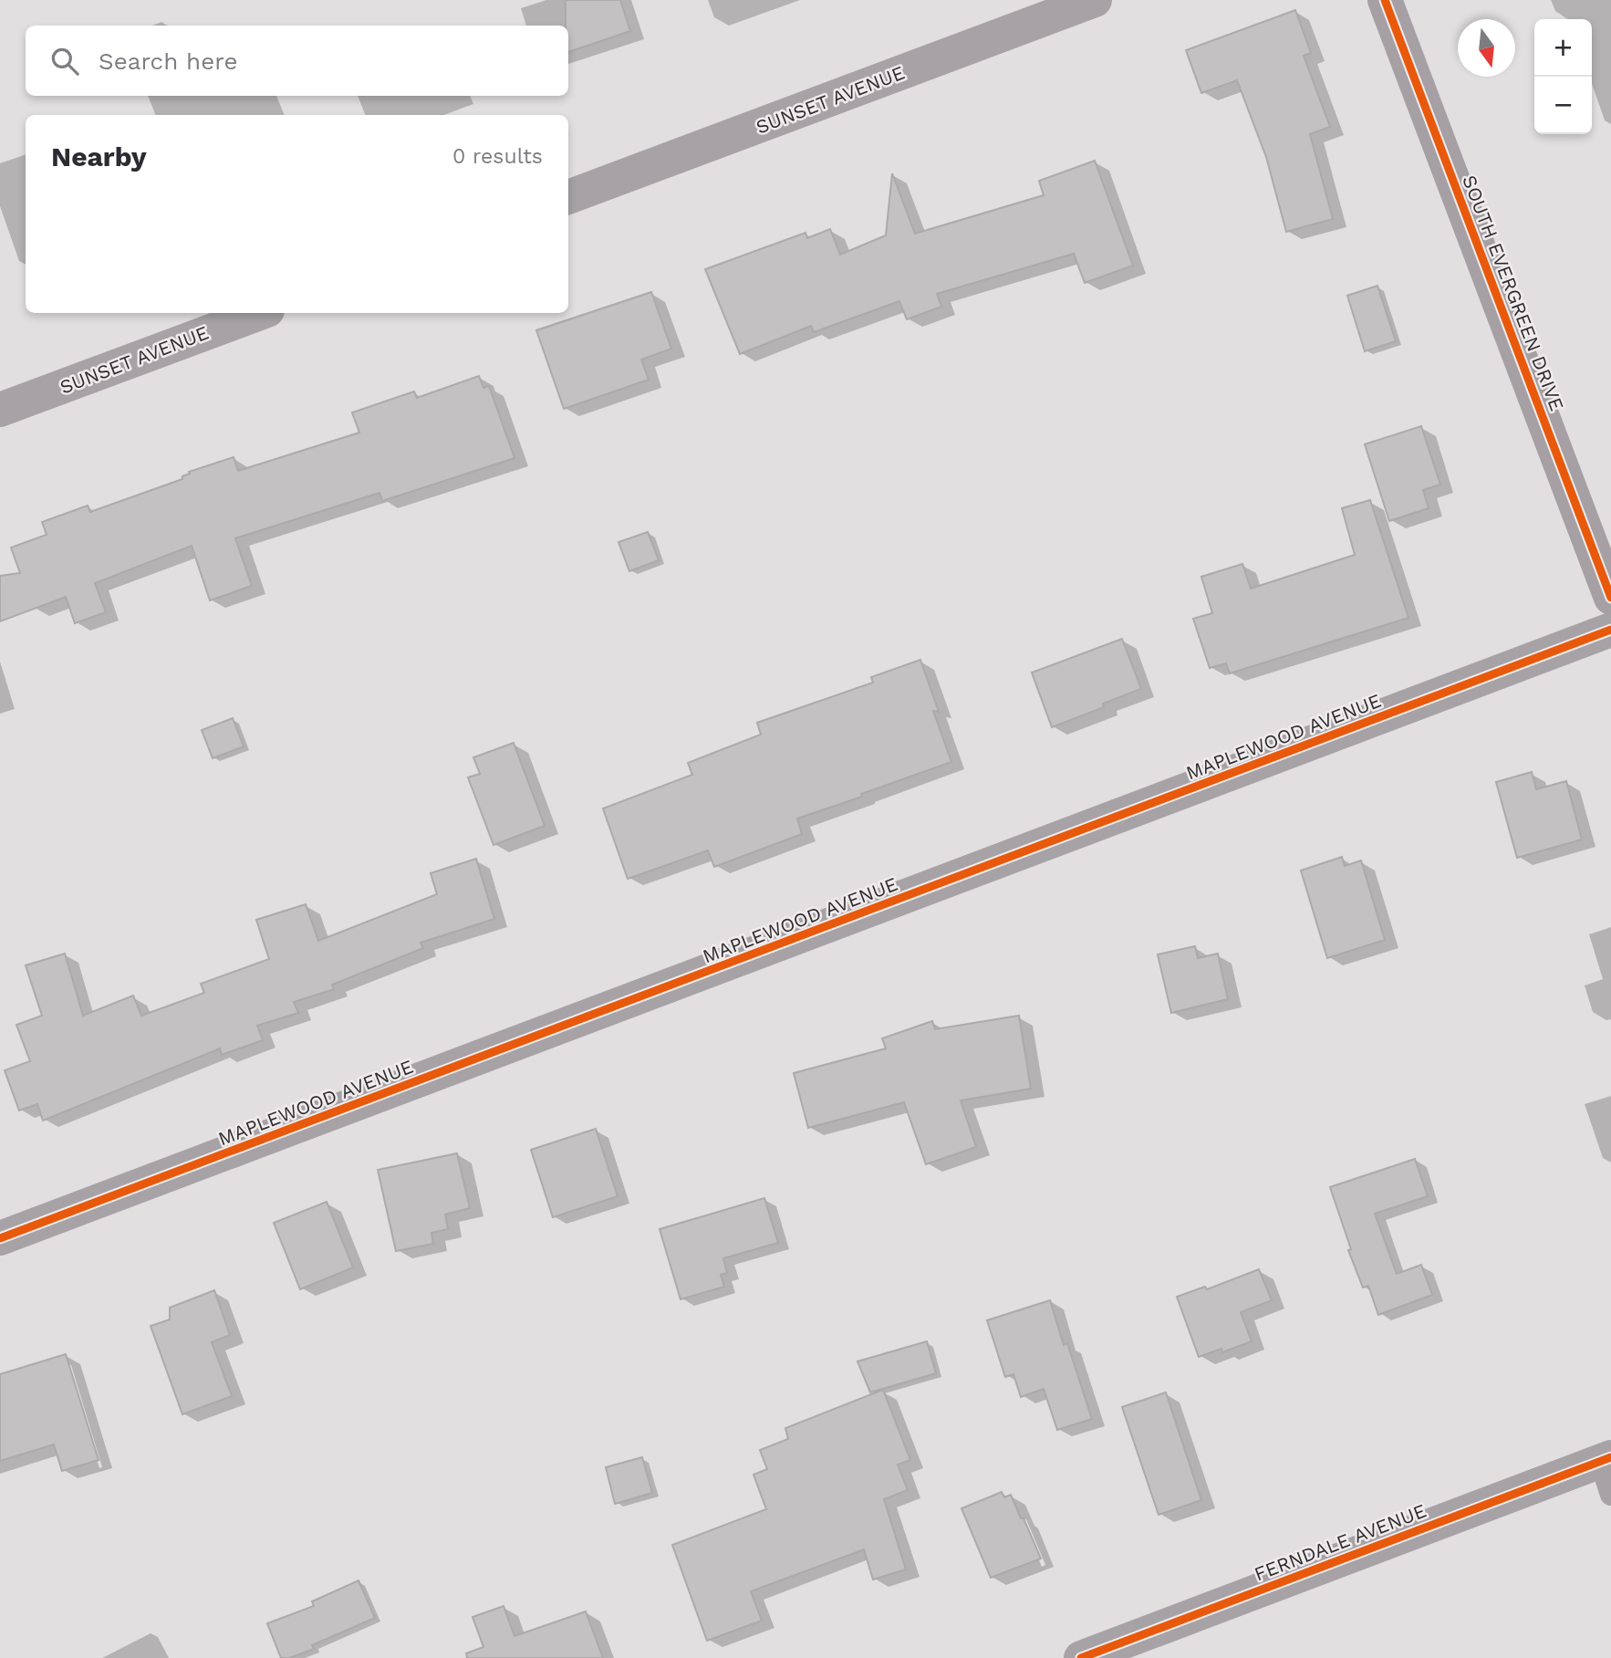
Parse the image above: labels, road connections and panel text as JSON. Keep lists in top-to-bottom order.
{
  "streets": {
    "street": [
      "SUNSET AVENUE",
      "SOUTH EVERGREEN DRIVE",
      "MAPLEWOOD AVENUE",
      "FERNDALE AVENUE"
    ]
  },
  "north": "bottom",
  "page": {
    "map_buttons": ["+", "−"],
    "search": "Search here",
    "heading": ["Nearby", "0 results"]
  }
}
